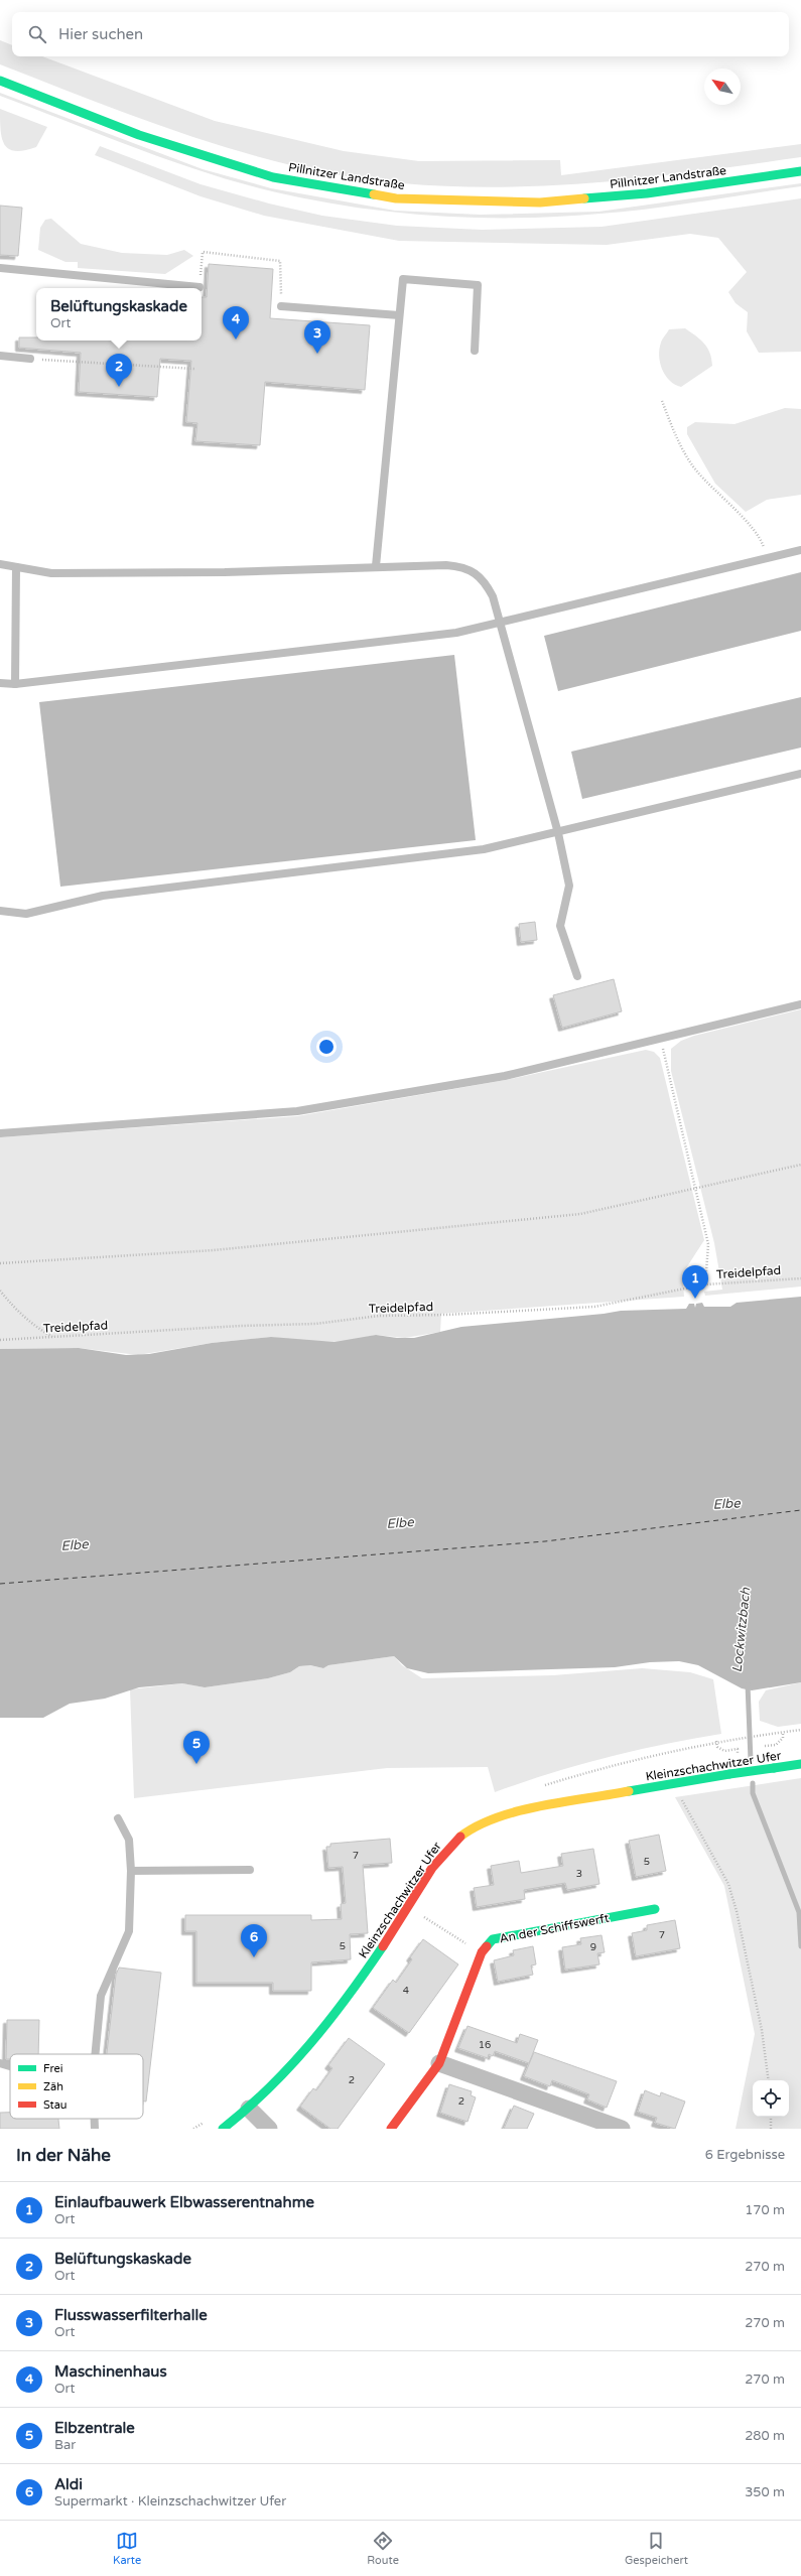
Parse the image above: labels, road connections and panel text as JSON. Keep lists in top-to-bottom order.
{
  "streets": {
    "street": ["Pillnitzer Landstraße", "Kleinzschachwitzer Ufer", "An der Schiffswerft"],
    "path": ["Treidelpfad"]
  },
  "water": ["Elbe", "Lockwitzbach"],
  "house_numbers": [
    "7",
    "5",
    "3",
    "7",
    "5",
    "9",
    "4",
    "16",
    "2",
    "2"
  ],
  "legend": ["Frei", "Zäh", "Stau"],
  "north": "top left",
  "page": {
    "search": "Hier suchen",
    "popup": ["Belüftungskaskade", "Ort"],
    "pins": [
      "4",
      "3",
      "2",
      "1",
      "5",
      "6"
    ],
    "heading": ["In der Nähe", "6 Ergebnisse"],
    "list": [
      {
        "mark": "1",
        "name": "Einlaufbauwerk Elbwasserentnahme",
        "note": "Ort",
        "value": "170 m"
      },
      {
        "mark": "2",
        "name": "Belüftungskaskade",
        "note": "Ort",
        "value": "270 m"
      },
      {
        "mark": "3",
        "name": "Flusswasserfilterhalle",
        "note": "Ort",
        "value": "270 m"
      },
      {
        "mark": "4",
        "name": "Maschinenhaus",
        "note": "Ort",
        "value": "270 m"
      },
      {
        "mark": "5",
        "name": "Elbzentrale",
        "note": "Bar",
        "value": "280 m"
      },
      {
        "mark": "6",
        "name": "Aldi",
        "note": "Supermarkt · Kleinzschachwitzer Ufer",
        "value": "350 m"
      }
    ],
    "nav": ["Karte", "Route", "Gespeichert"]
  }
}
